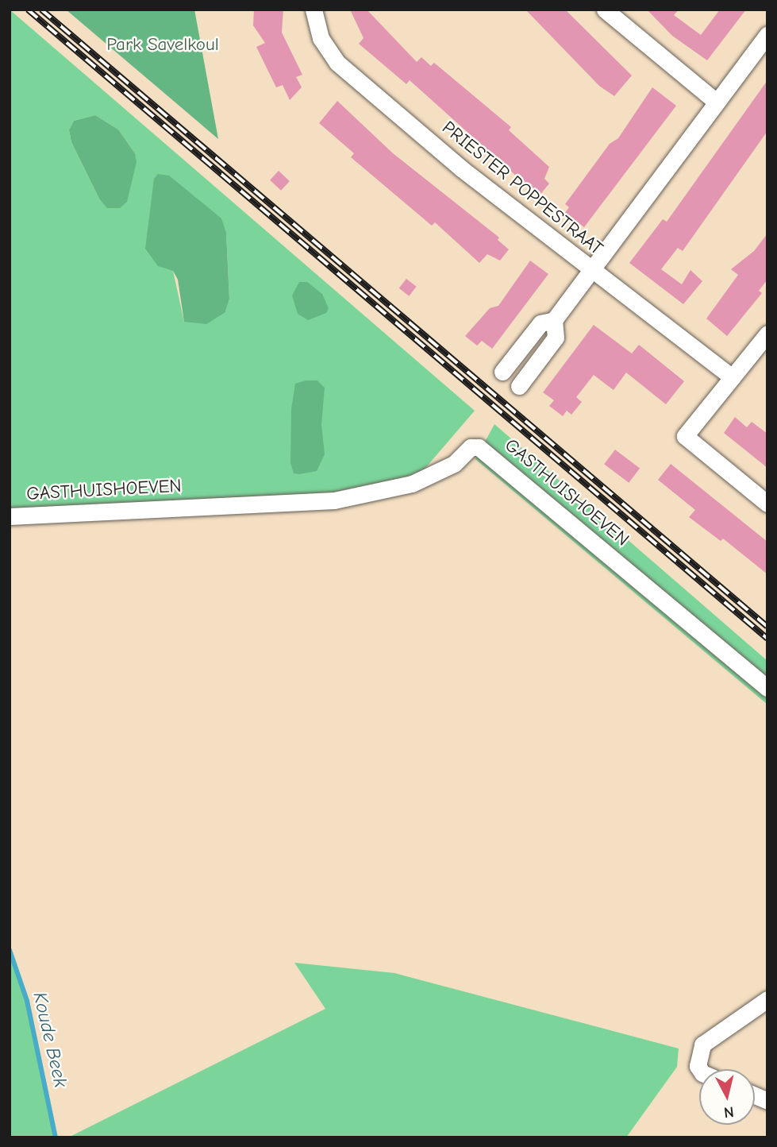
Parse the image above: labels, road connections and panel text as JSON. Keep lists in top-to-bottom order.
{
  "streets": {
    "street": ["PRIESTER POPPESTRAAT", "GASTHUISHOEVEN"]
  },
  "water": ["Koude Beek"],
  "parks": ["Park Savelkoul"],
  "north": "bottom"
}
